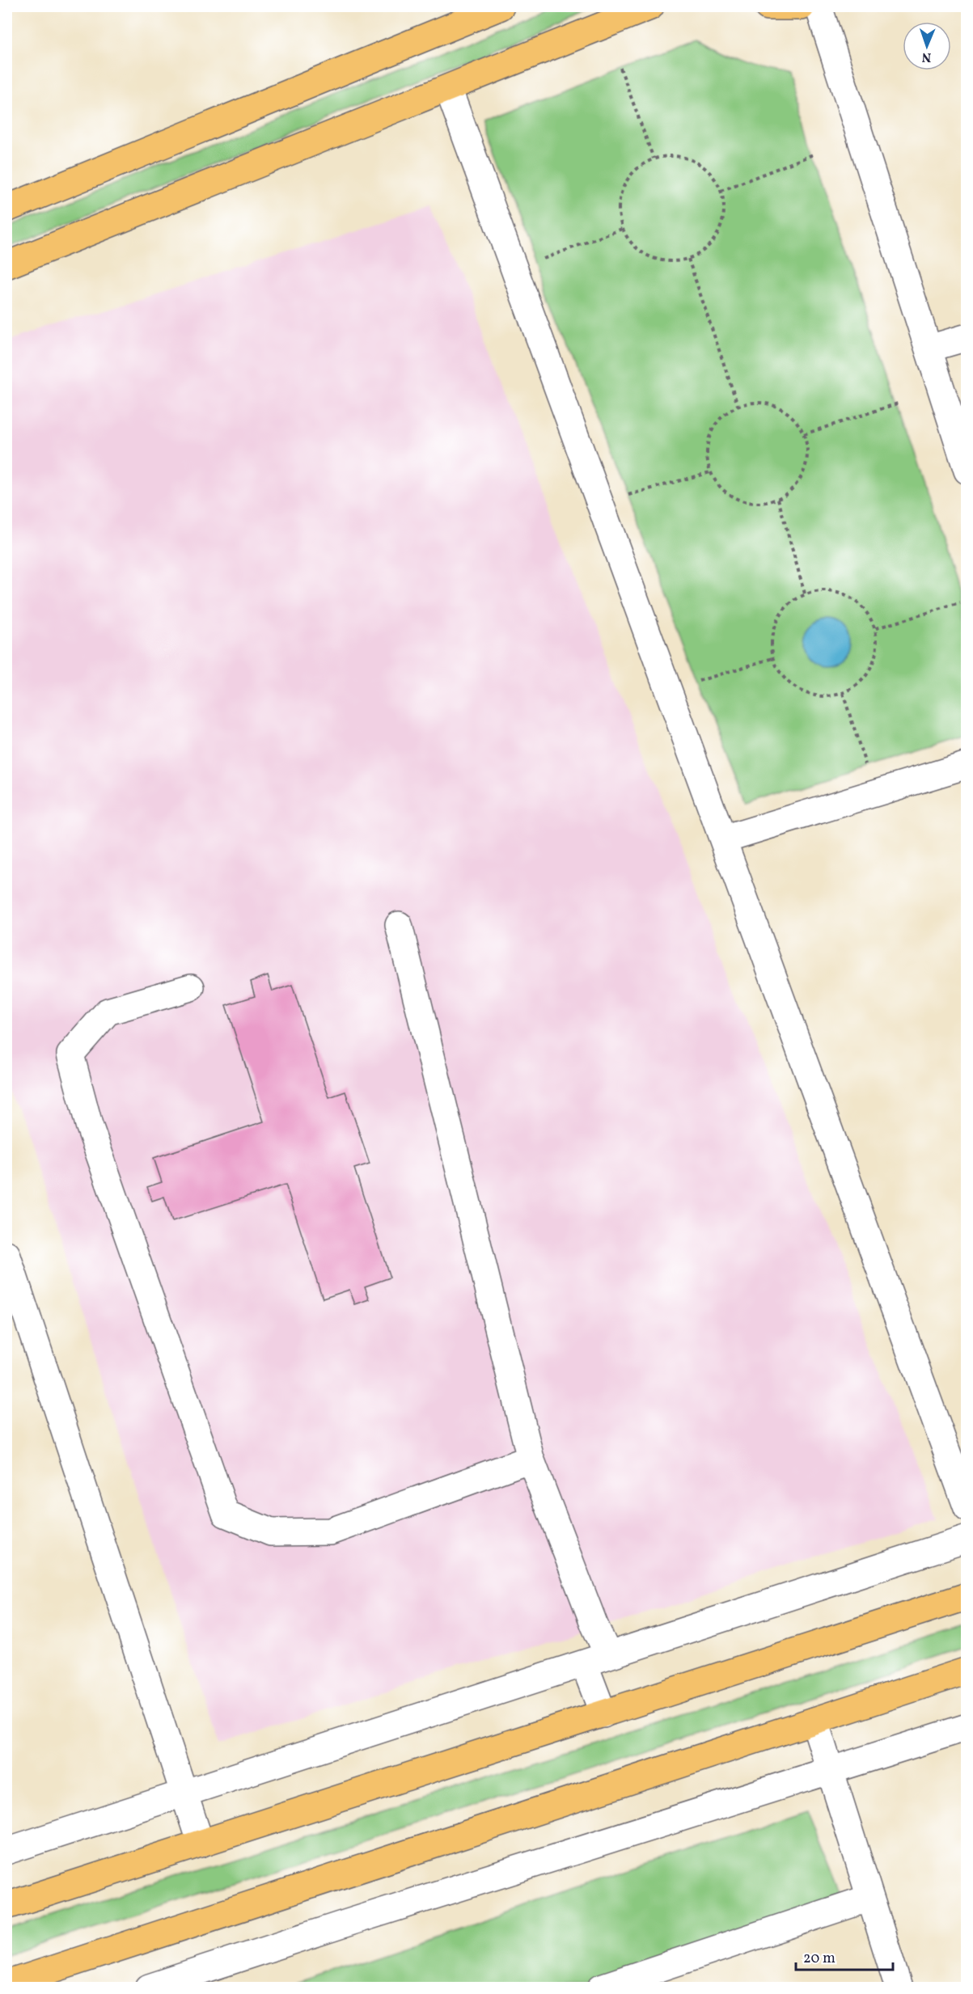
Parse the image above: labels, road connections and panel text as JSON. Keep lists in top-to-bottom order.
{
  "scale_bar": "20 m",
  "north": "bottom"
}
